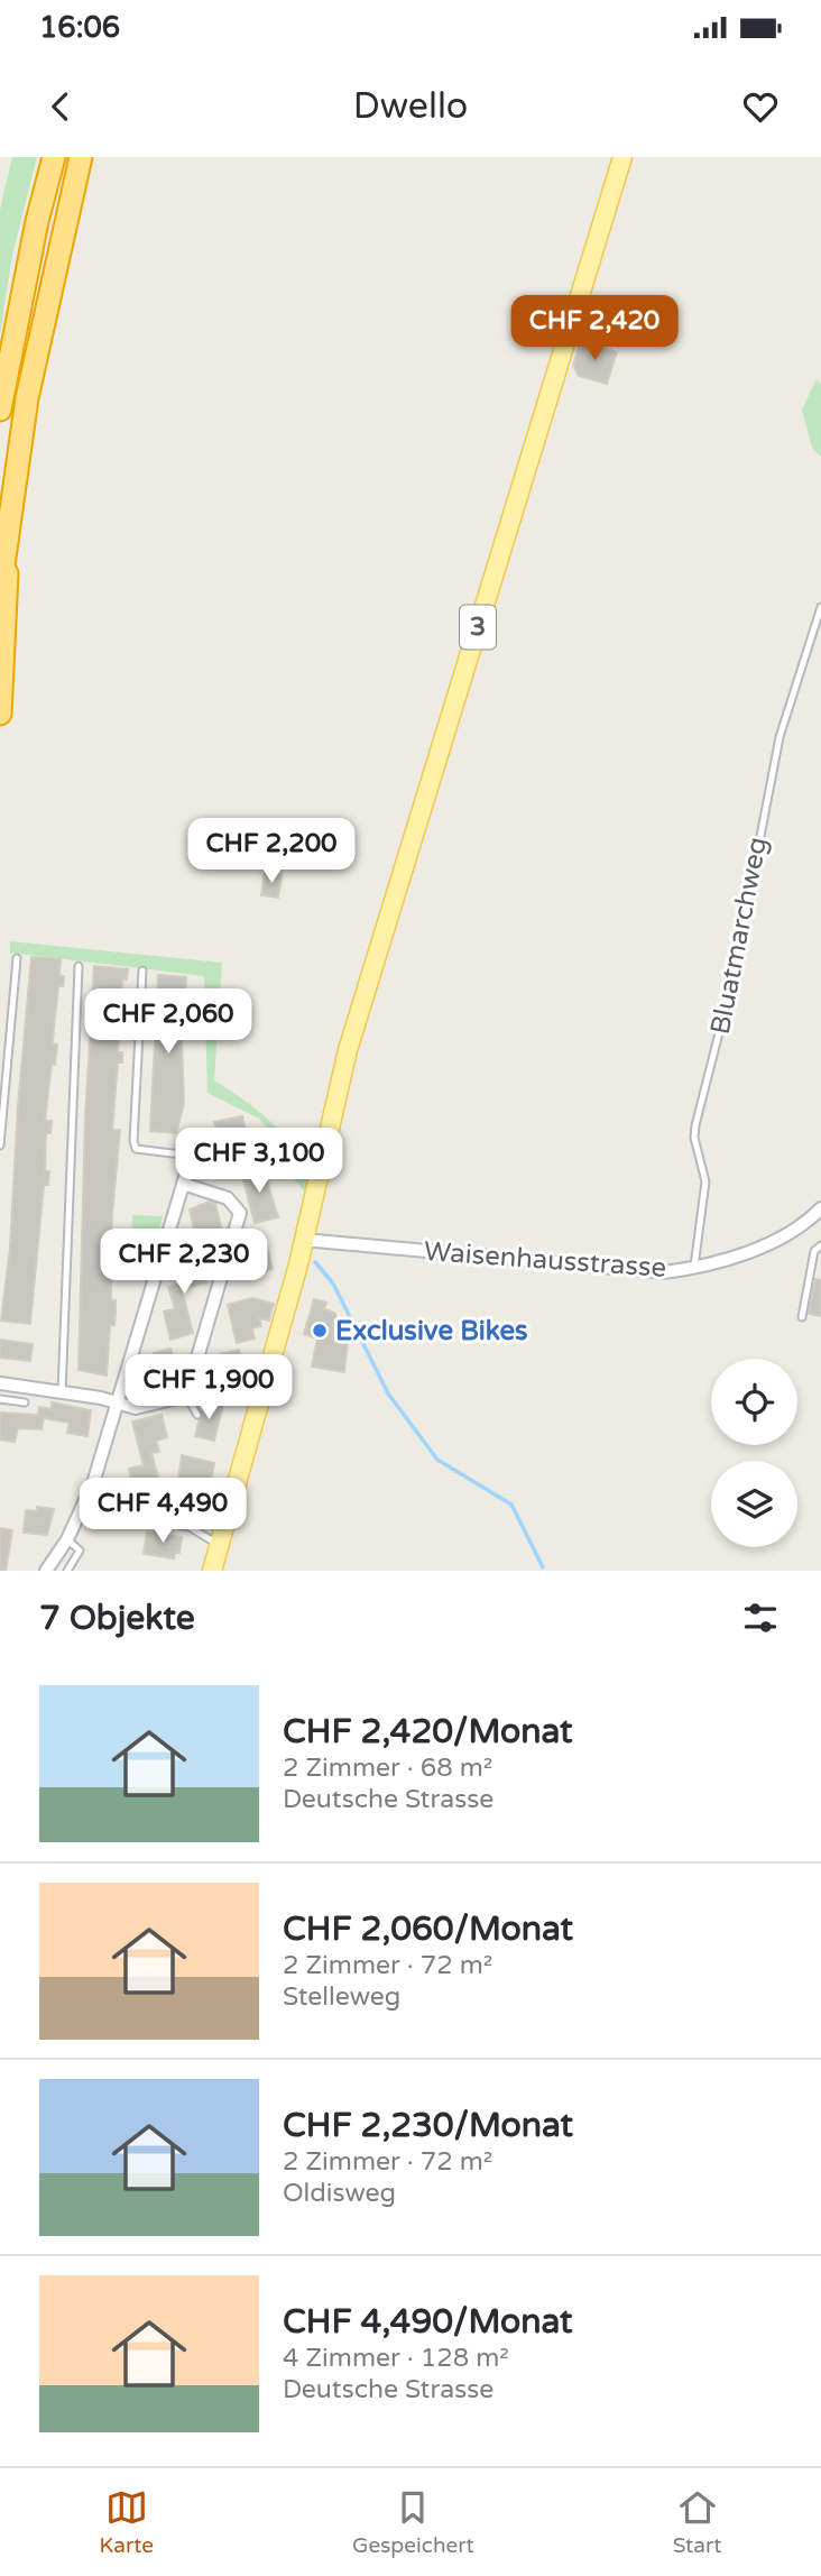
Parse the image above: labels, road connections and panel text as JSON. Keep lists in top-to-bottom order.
{
  "streets": {
    "main road": ["3"],
    "street": ["Waisenhausstrasse"],
    "lane": ["Bluatmarchweg"]
  },
  "crossings": [
    ["3", "Waisenhausstrasse"],
    ["Bluatmarchweg", "Waisenhausstrasse"]
  ],
  "places": ["Exclusive Bikes"],
  "page": {
    "status": "16:06",
    "header": "Dwello",
    "price": [
      "CHF 2,420",
      "CHF 2,200",
      "CHF 2,060",
      "CHF 3,100",
      "CHF 2,230",
      "CHF 1,900",
      "CHF 4,490"
    ],
    "heading": "7 Objekte",
    "list": [
      {
        "name": "CHF 2,420/Monat",
        "note": "2 Zimmer · 68 m² · Deutsche Strasse"
      },
      {
        "name": "CHF 2,060/Monat",
        "note": "2 Zimmer · 72 m² · Stelleweg"
      },
      {
        "name": "CHF 2,230/Monat",
        "note": "2 Zimmer · 72 m² · Oldisweg"
      },
      {
        "name": "CHF 4,490/Monat",
        "note": "4 Zimmer · 128 m² · Deutsche Strasse"
      }
    ],
    "tabs": ["Karte", "Gespeichert", "Start"]
  }
}
